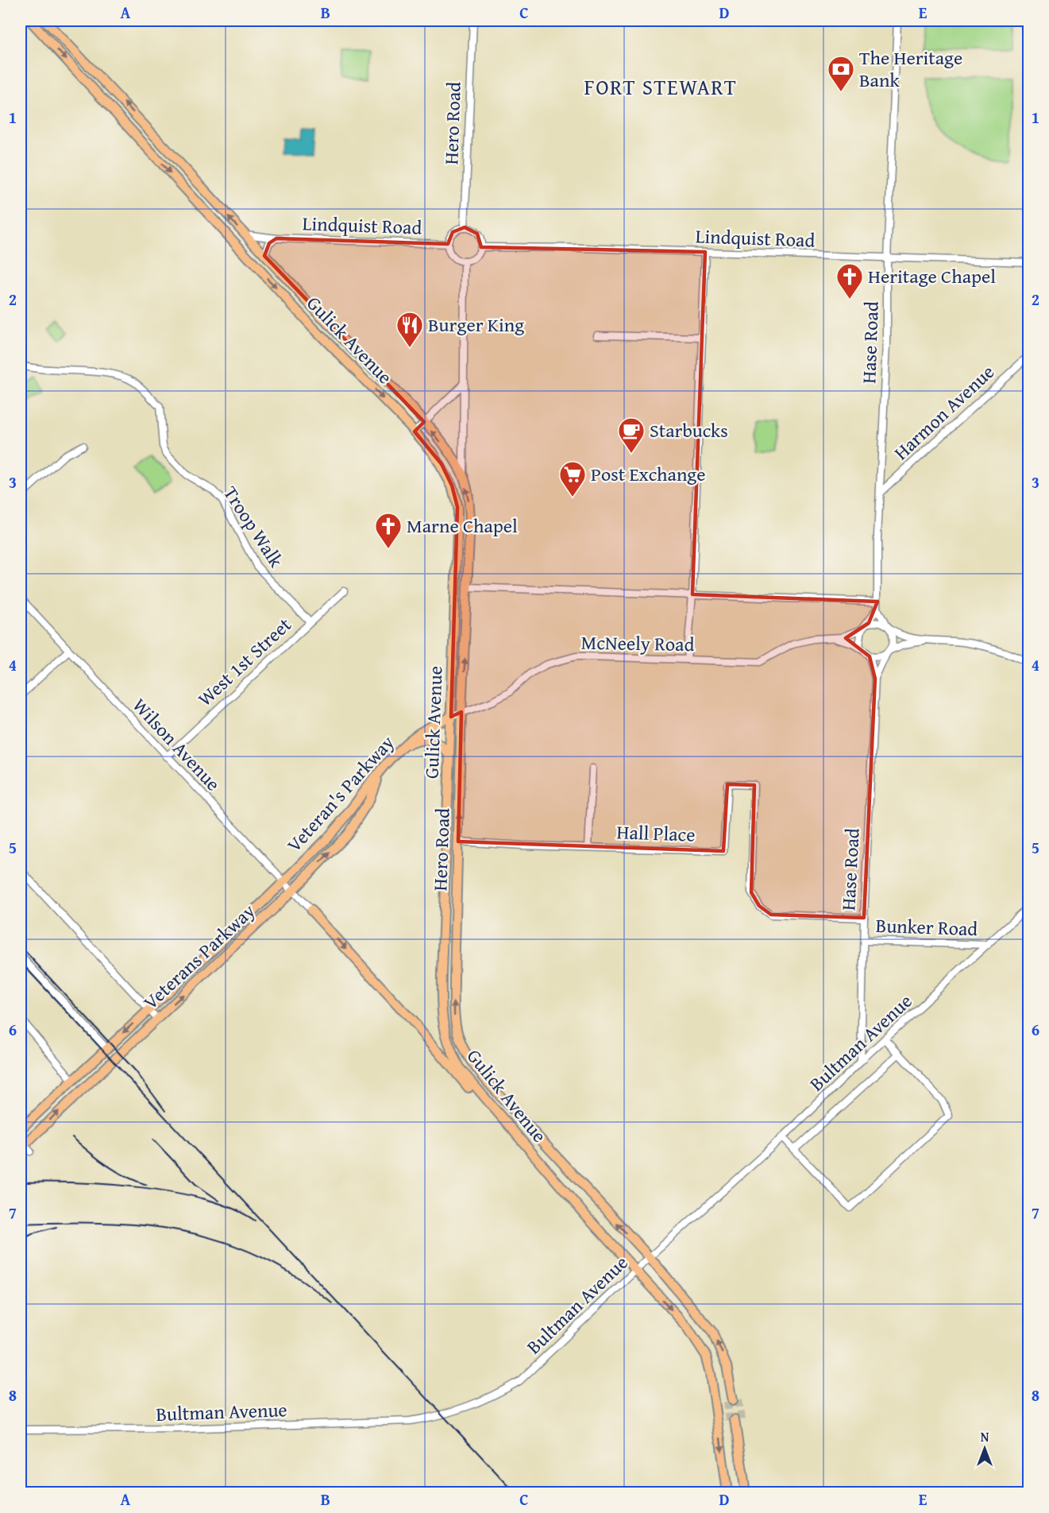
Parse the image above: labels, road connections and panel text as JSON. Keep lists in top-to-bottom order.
{
  "streets": {
    "main road": [
      "Hero Road",
      "Gulick Avenue",
      "Veteran's Parkway",
      "Veterans Parkway"
    ],
    "street": [
      "Lindquist Road",
      "Hase Road",
      "Harmon Avenue",
      "Troop Walk",
      "McNeely Road",
      "West 1st Street",
      "Wilson Avenue",
      "Hall Place",
      "Bunker Road",
      "Bultman Avenue"
    ]
  },
  "crossings": [
    ["Hero Road", "Lindquist Road"],
    ["Hero Road", "Gulick Avenue"],
    ["Hero Road", "McNeely Road"],
    ["Hero Road", "Hall Place"],
    ["Hero Road", "Bultman Avenue"],
    ["Lindquist Road", "Gulick Avenue"],
    ["Lindquist Road", "Hase Road"],
    ["Gulick Avenue", "McNeely Road"],
    ["Gulick Avenue", "Veteran's Parkway"],
    ["Gulick Avenue", "Bultman Avenue"],
    ["Hase Road", "Harmon Avenue"],
    ["Hase Road", "Hall Place"],
    ["Hase Road", "Bunker Road"],
    ["Hase Road", "Bultman Avenue"],
    ["Troop Walk", "West 1st Street"],
    ["McNeely Road", "Veteran's Parkway"],
    ["West 1st Street", "Wilson Avenue"],
    ["Wilson Avenue", "Veteran's Parkway"],
    ["Wilson Avenue", "Veterans Parkway"],
    ["Veteran's Parkway", "Veterans Parkway"],
    ["Bunker Road", "Bultman Avenue"]
  ],
  "one_way": ["Hero Road"],
  "districts": ["FORT STEWART"],
  "places": {
    "bank": ["The Heritage Bank"],
    "church": ["Heritage Chapel", "Marne Chapel"],
    "restaurant": ["Burger King"],
    "cafe": ["Starbucks"],
    "supermarket": ["Post Exchange"]
  },
  "north": "top",
  "grid": {
    "columns": [
      "A",
      "B",
      "C",
      "D",
      "E"
    ],
    "rows": [
      "1",
      "2",
      "3",
      "4",
      "5",
      "6",
      "7",
      "8"
    ]
  }
}
